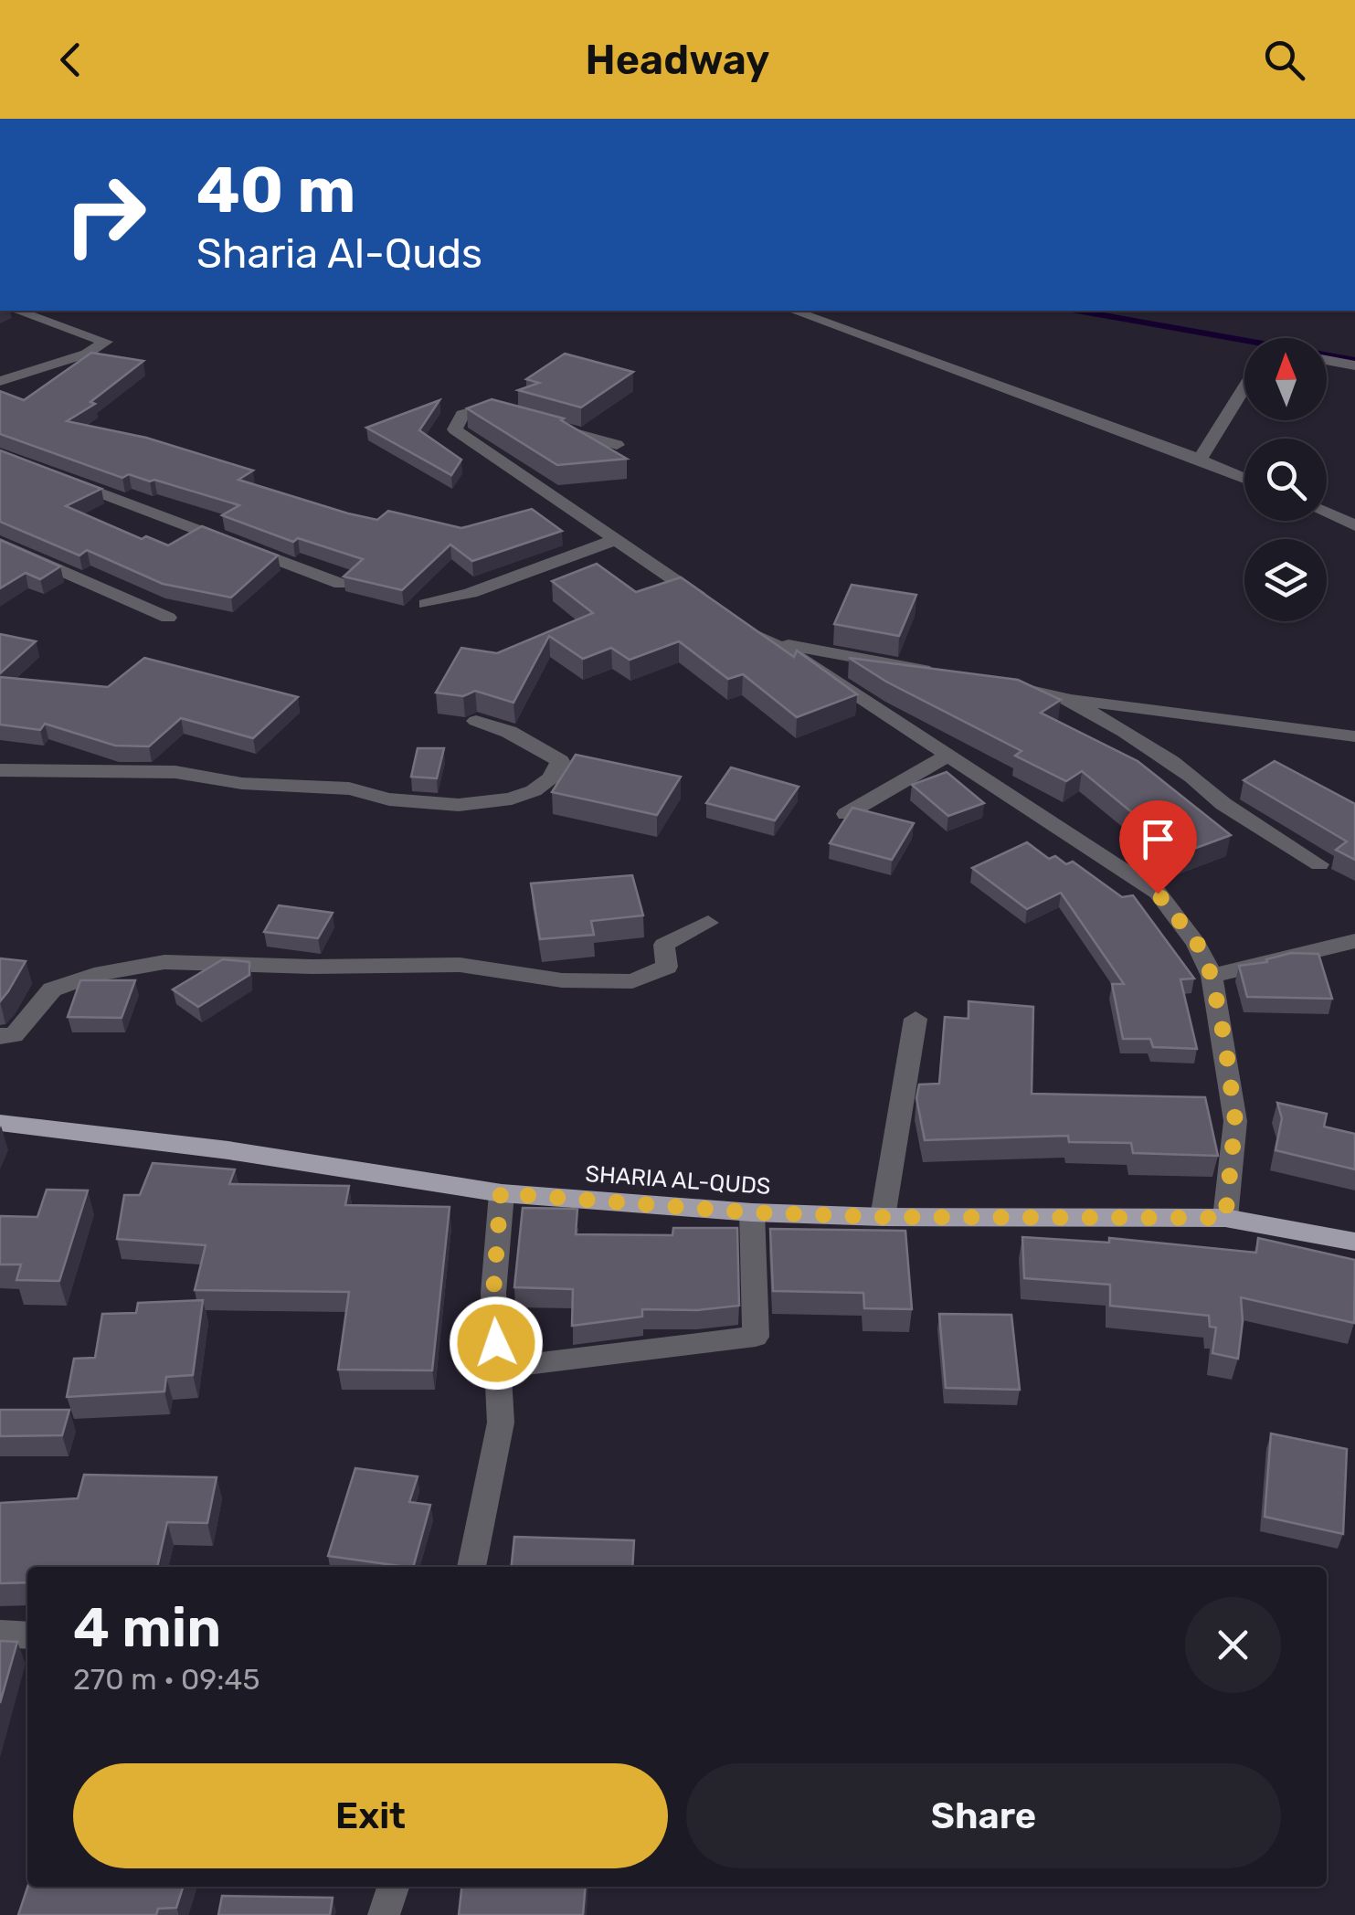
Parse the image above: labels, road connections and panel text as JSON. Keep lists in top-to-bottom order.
{
  "streets": {
    "main road": ["SHARIA AL-QUDS"]
  },
  "north": "top",
  "page": {
    "header": "Headway",
    "turn": ["40 m", "Sharia Al-Quds"],
    "heading": ["4 min", "270 m · 09:45"],
    "buttons": ["Exit", "Share"]
  }
}
